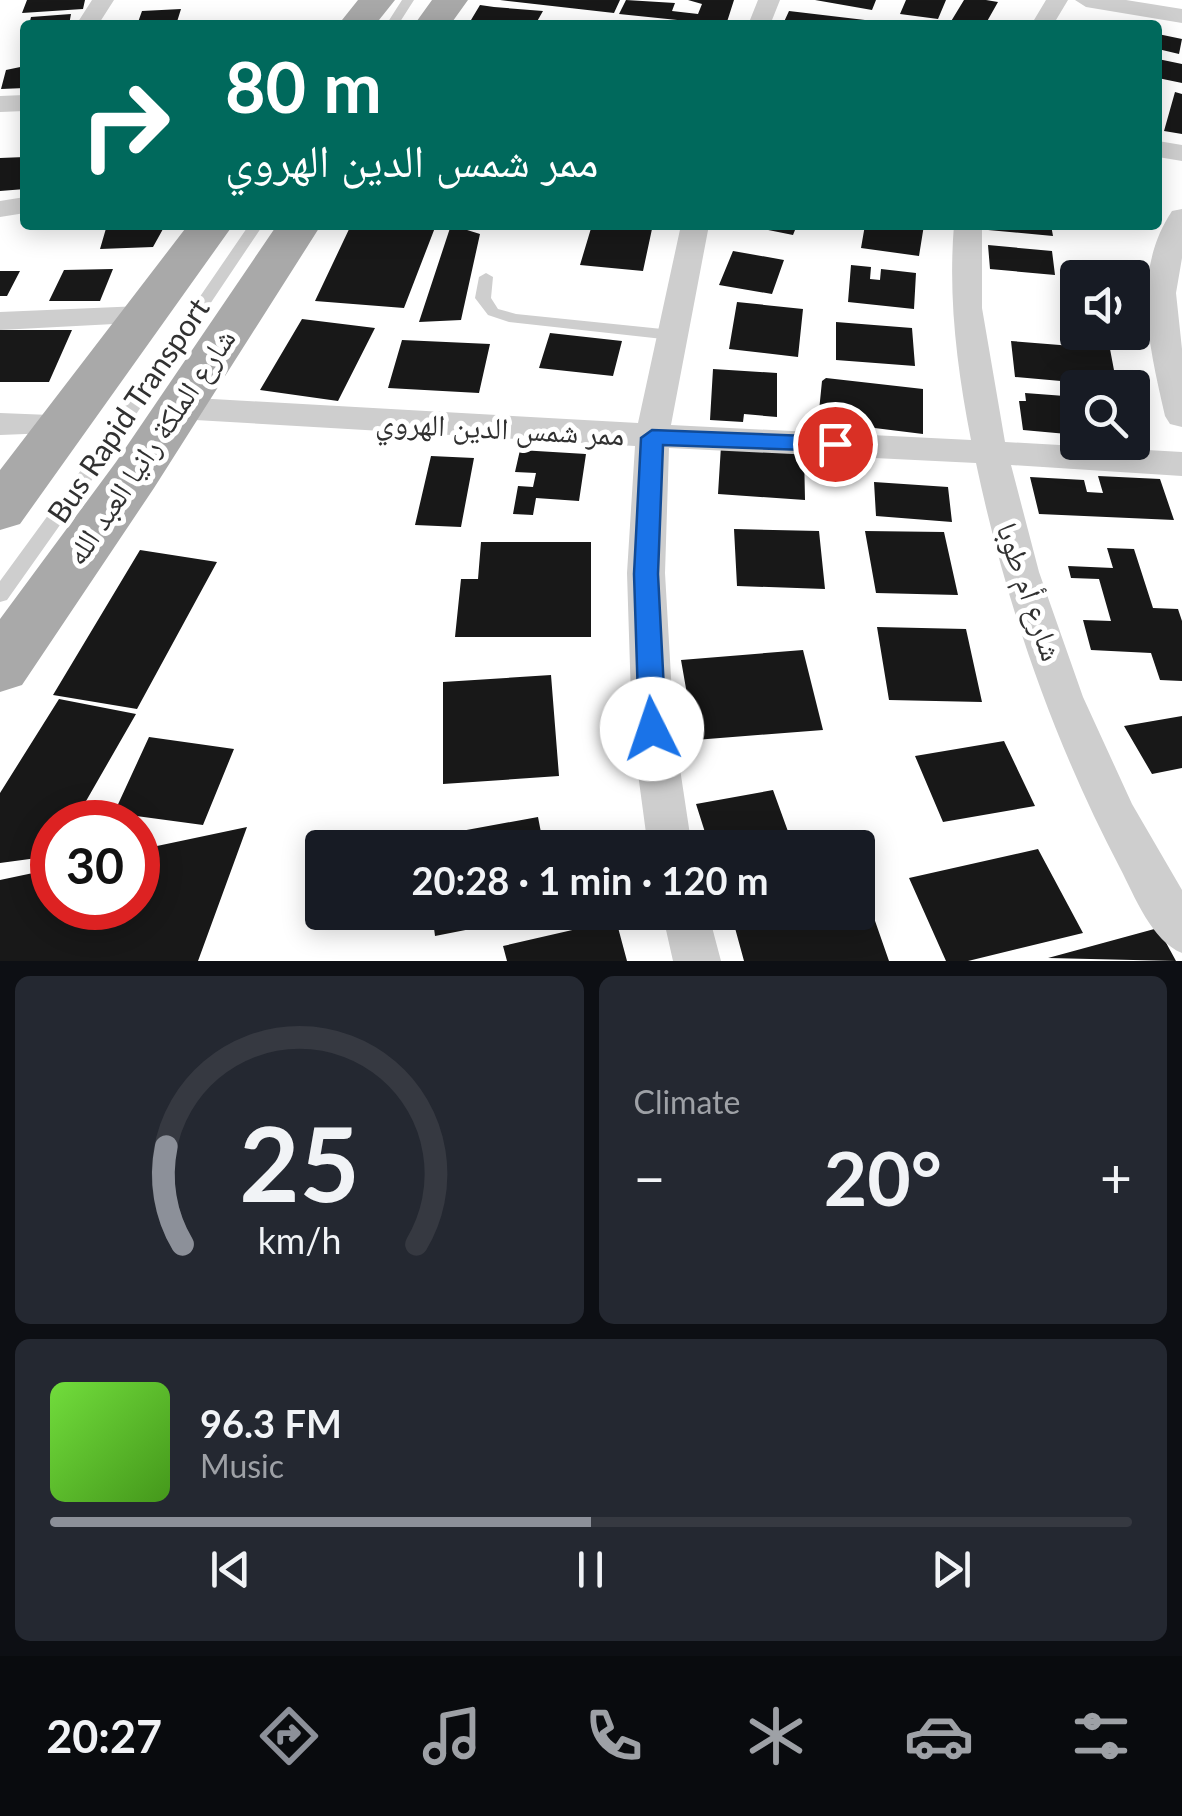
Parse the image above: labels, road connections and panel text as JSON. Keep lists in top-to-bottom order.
{
  "streets": {
    "main road": ["شارع الملكة رانيا العبد الله"],
    "street": ["ممر شمس الدين الهروي", "شارع أم طوبا"],
    "lane": ["Bus Rapid Transport"]
  },
  "crossings": [
    ["ممر شمس الدين الهروي", "شارع الملكة رانيا العبد الله"],
    ["ممر شمس الدين الهروي", "شارع أم طوبا"]
  ],
  "page": {
    "turn": ["80 m", "ممر شمس الدين الهروي"],
    "limit": "30",
    "trip": "20:28 · 1 min · 120 m",
    "tile": "Climate",
    "heat": ["−", "20°", "+"],
    "song": ["96.3 FM", "Music"],
    "tabs": "20:27",
    "gauge": ["25", "km/h"]
  }
}
